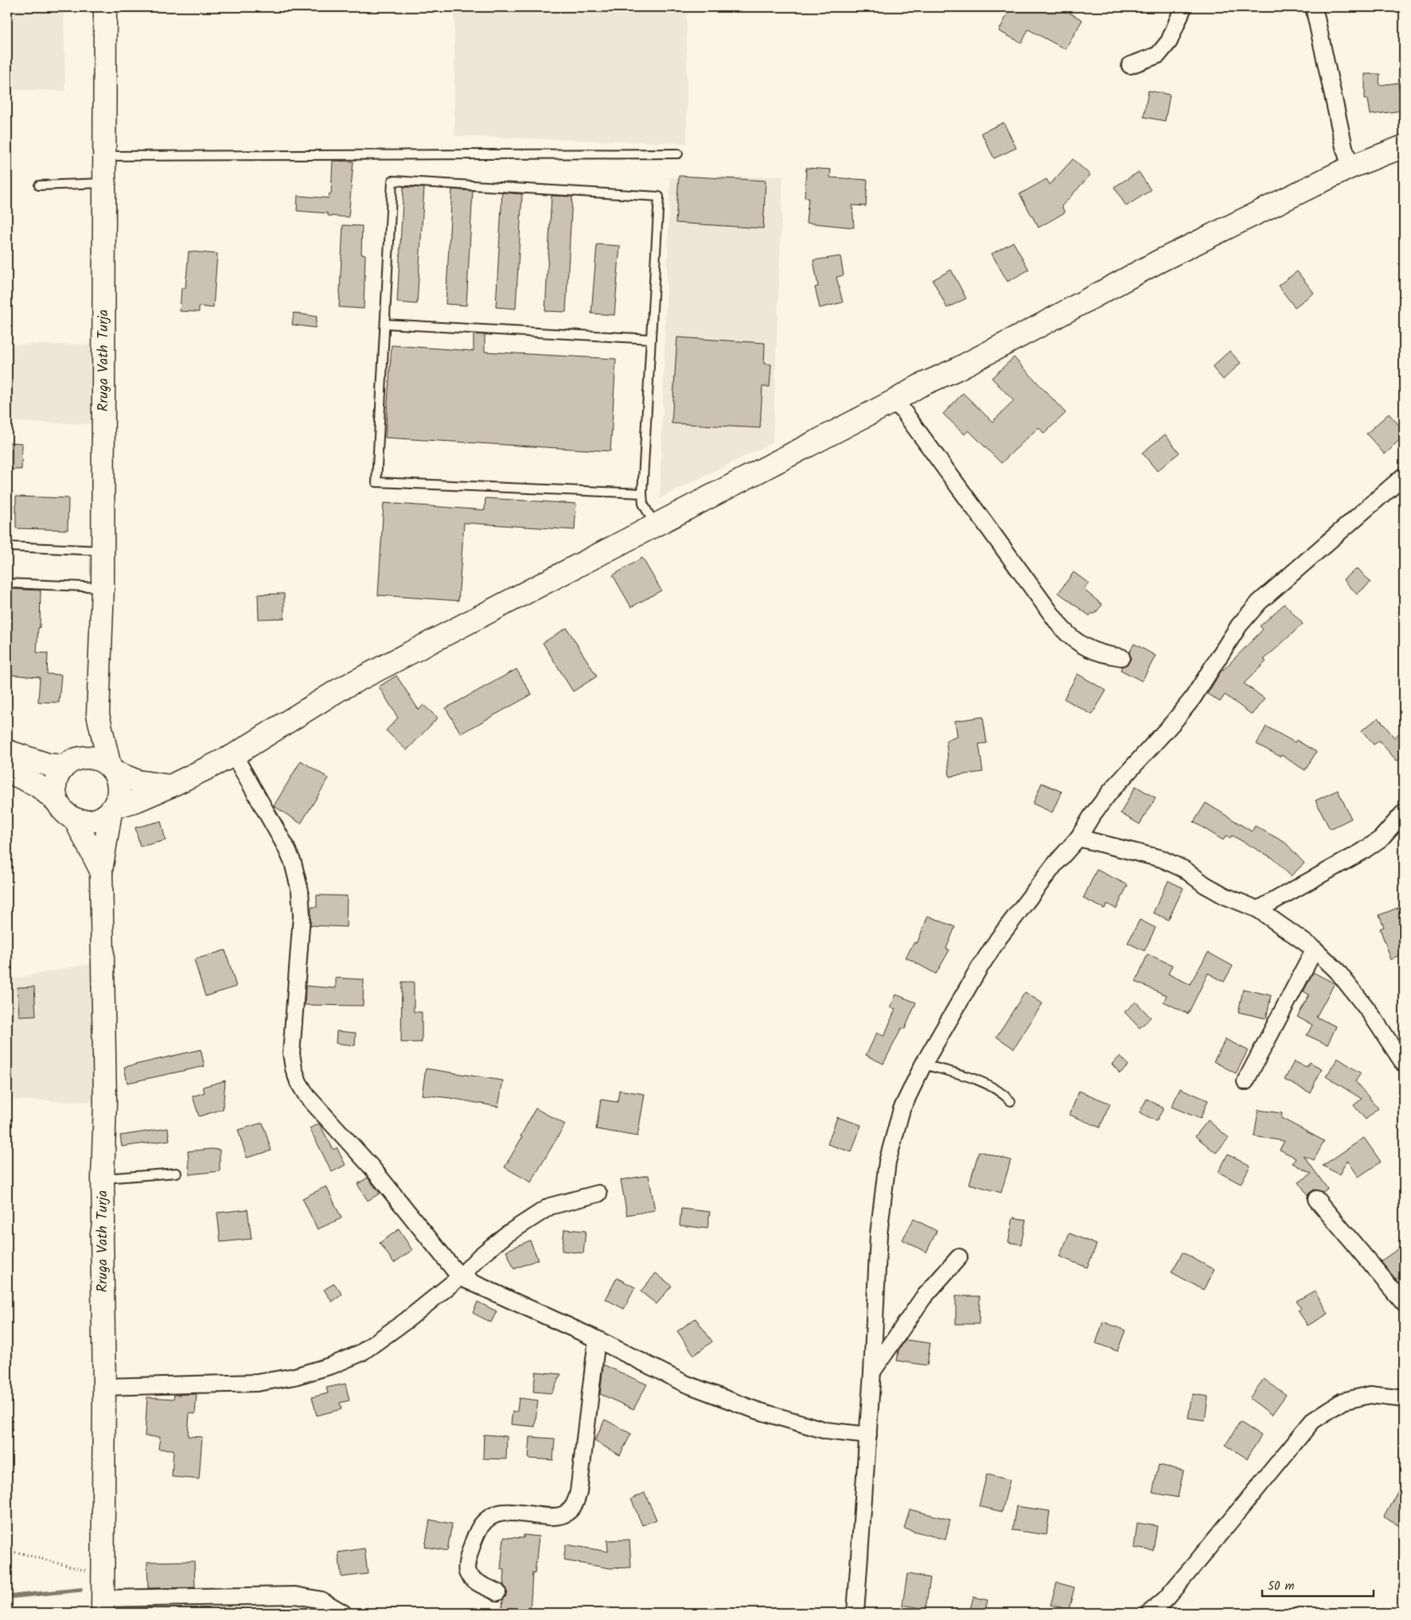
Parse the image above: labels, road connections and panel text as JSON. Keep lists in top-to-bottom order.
{
  "streets": {
    "street": ["Rruga Vath Turja"]
  },
  "scale_bar": "50 m"
}
